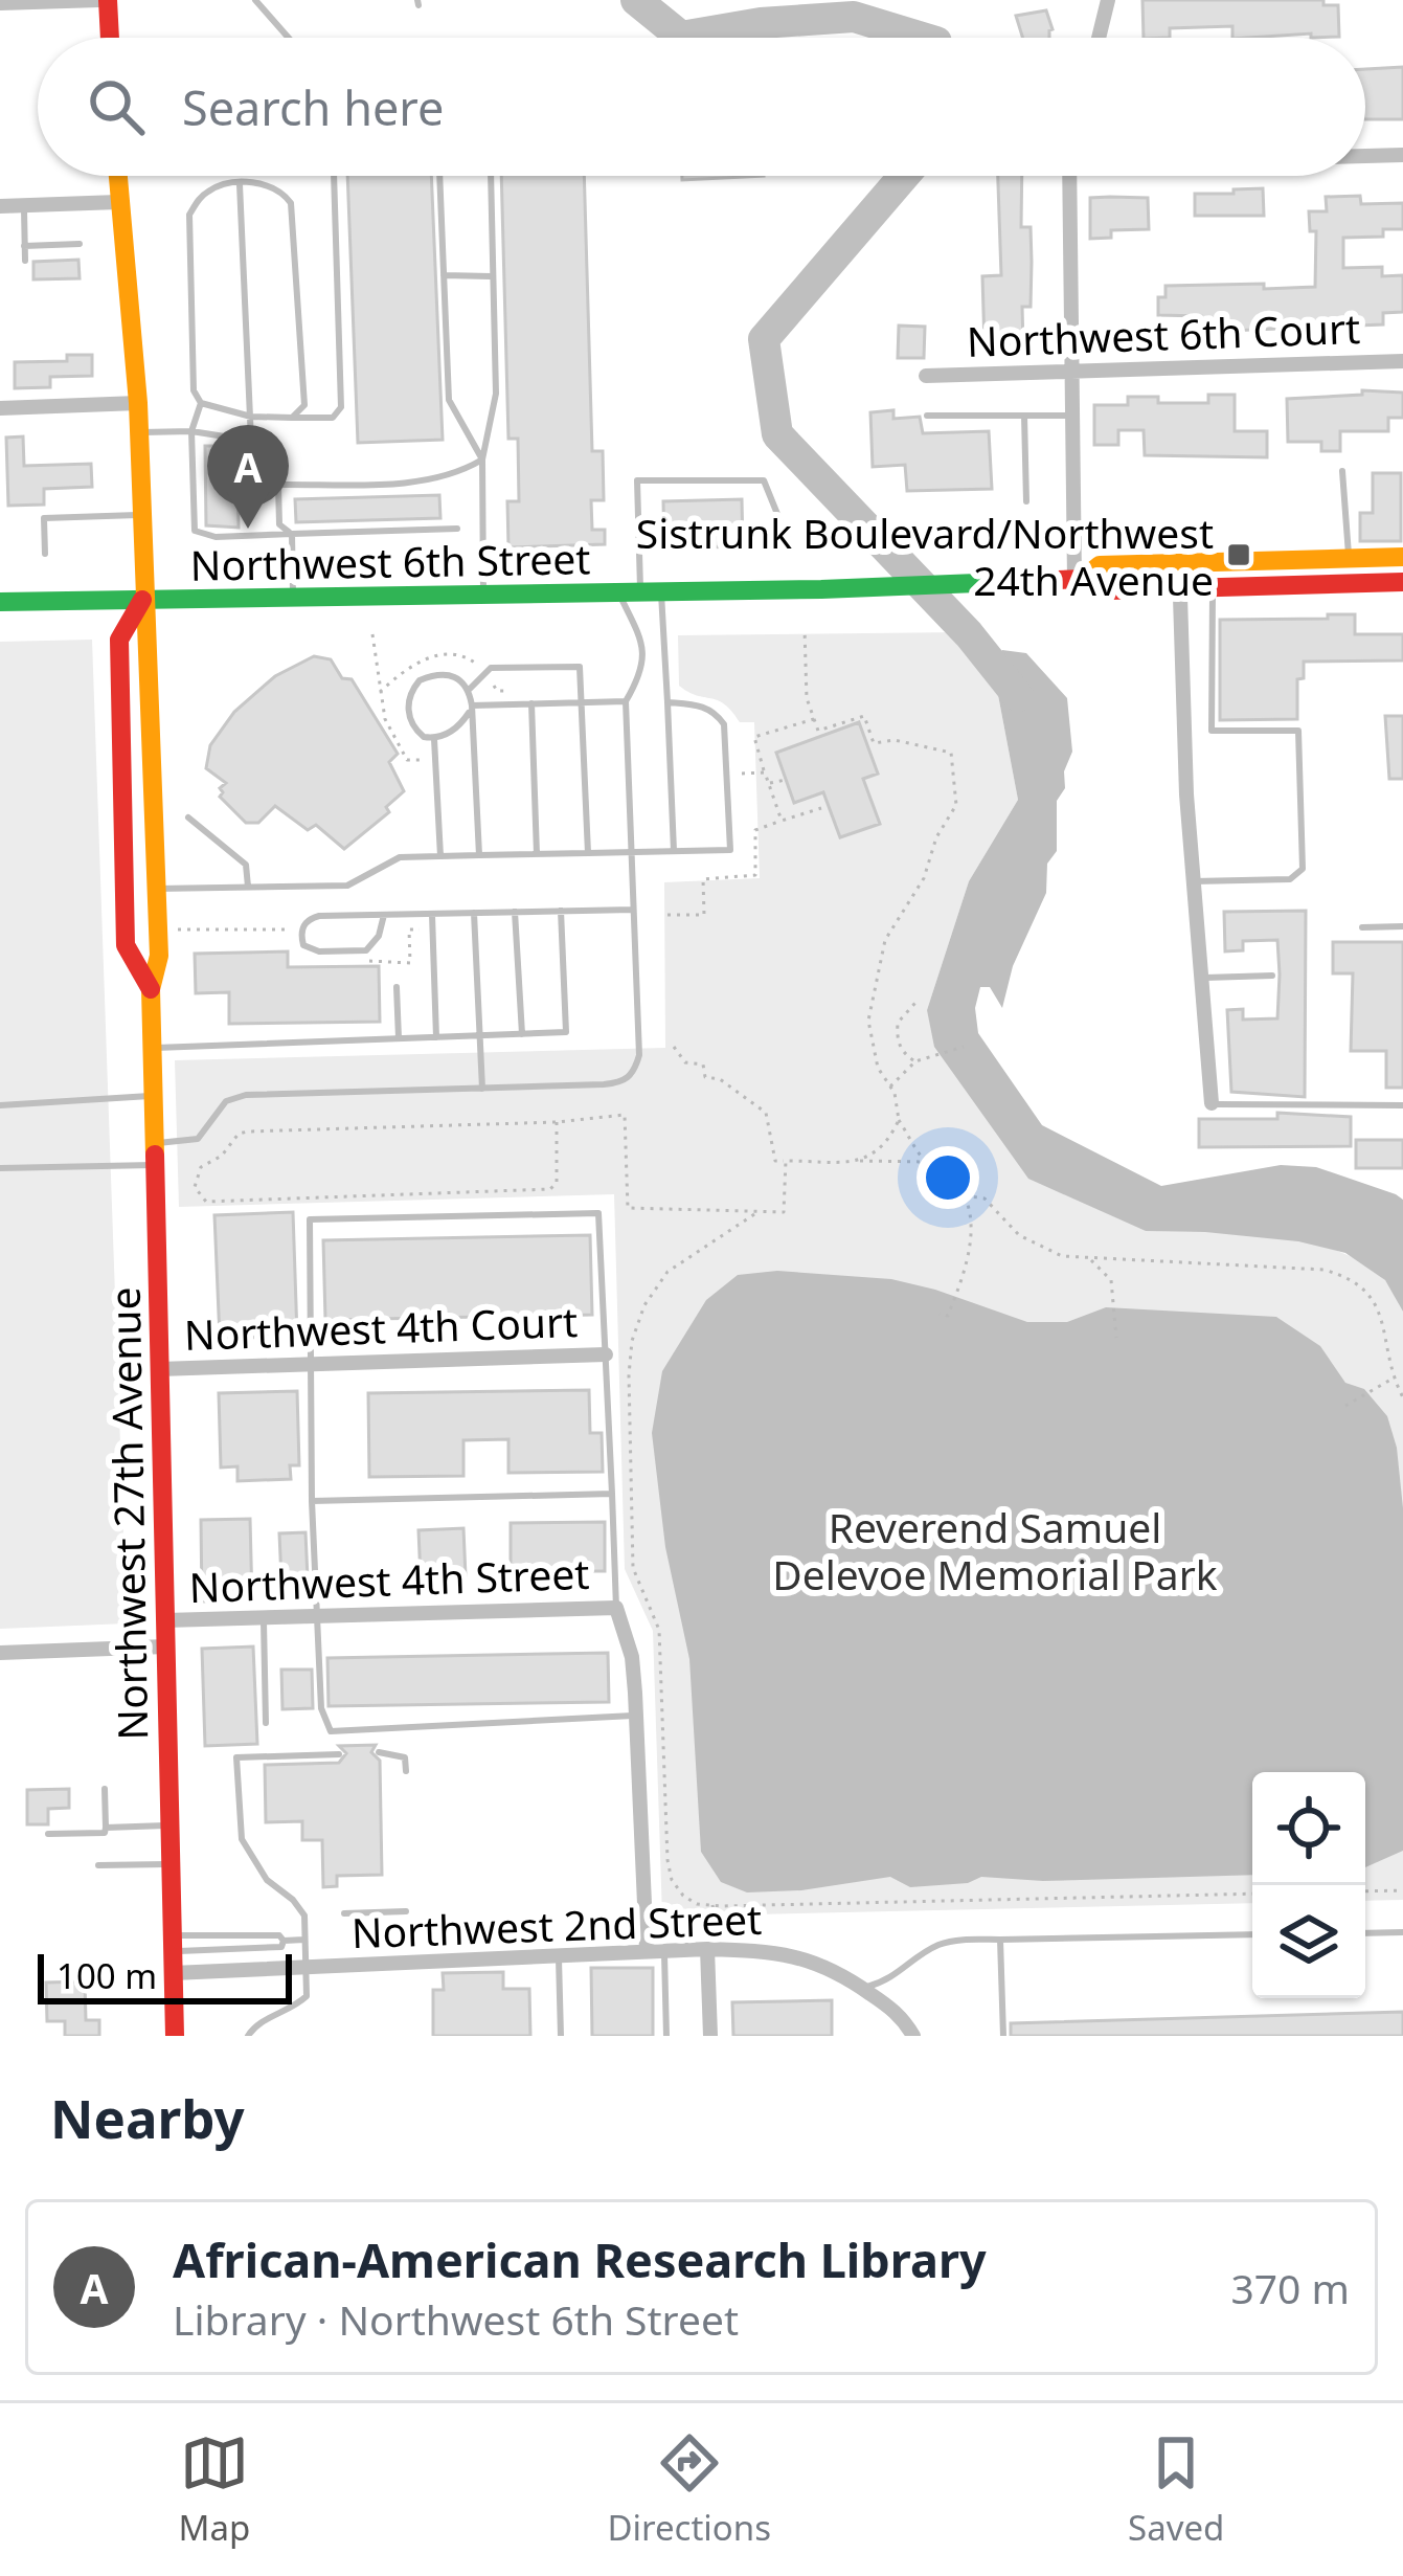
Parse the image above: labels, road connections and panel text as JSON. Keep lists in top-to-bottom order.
{
  "streets": {
    "street": [
      "Northwest 6th Court",
      "Northwest 6th Street",
      "Northwest 4th Court",
      "Northwest 27th Avenue",
      "Northwest 4th Street",
      "Northwest 2nd Street"
    ]
  },
  "crossings": [
    ["Northwest 6th Street", "Northwest 27th Avenue"],
    ["Northwest 4th Court", "Northwest 27th Avenue"],
    ["Northwest 27th Avenue", "Northwest 4th Street"],
    ["Northwest 27th Avenue", "Northwest 2nd Street"]
  ],
  "parks": ["Reverend Samuel Delevoe Memorial Park"],
  "places": {
    "transit": ["Sistrunk Boulevard/Northwest 24th Avenue"]
  },
  "scale_bar": "100 m",
  "page": {
    "search": "Search here",
    "pins": "A",
    "scale": "100 m",
    "heading": "Nearby",
    "list": [
      {
        "mark": "A",
        "name": "African-American Research Library",
        "note": "Library · Northwest 6th Street",
        "value": "370 m"
      }
    ],
    "nav": ["Map", "Directions", "Saved"]
  }
}
